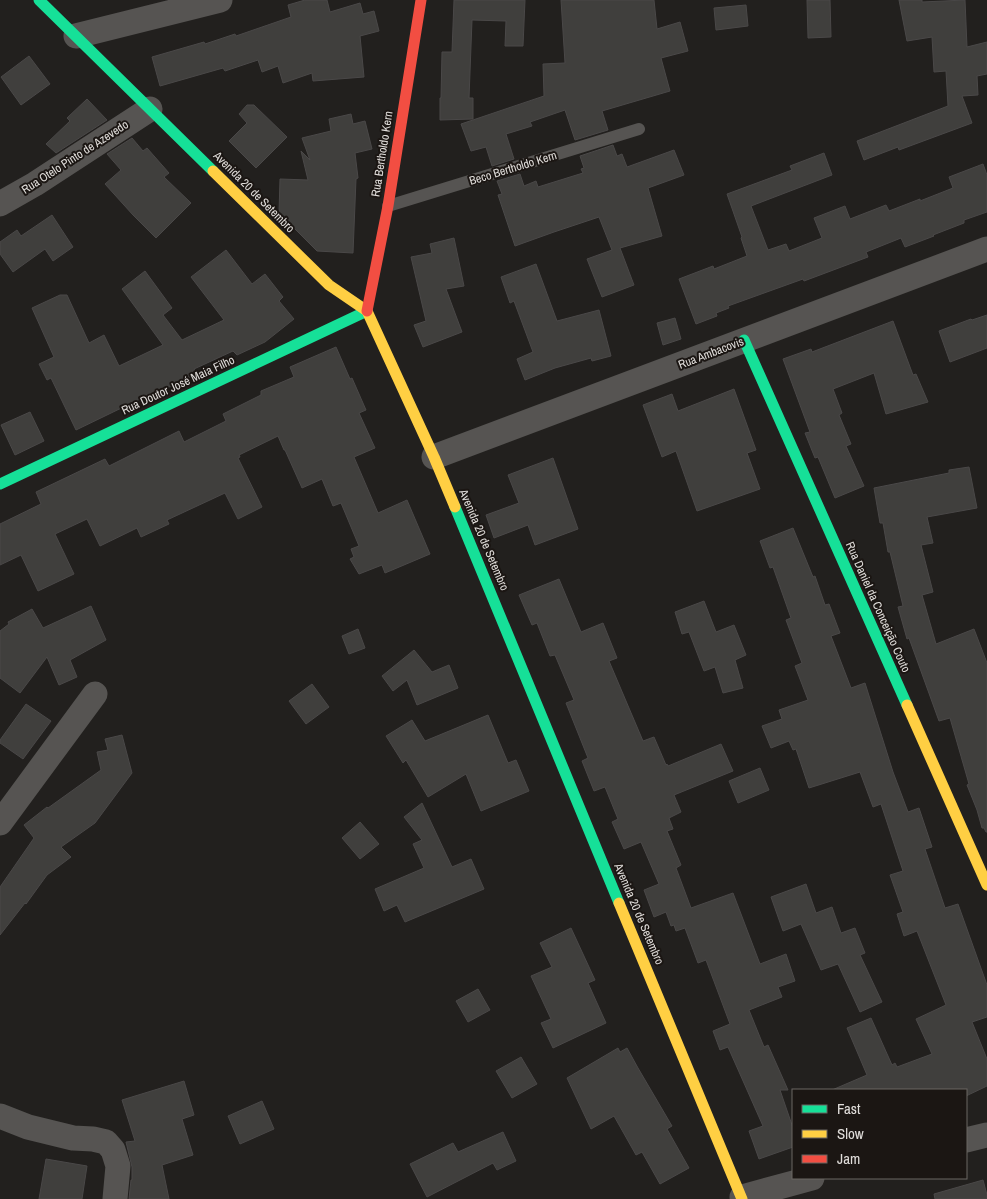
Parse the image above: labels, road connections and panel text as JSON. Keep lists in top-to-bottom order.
{
  "streets": {
    "street": [
      "Rua Bertholdo Kern",
      "Rua Otelo Pinto de Azevedo",
      "Avenida 20 de Setembro",
      "Rua Ambacovis",
      "Rua Doutor José Maia Filho",
      "Rua Daniel da Conceição Couto"
    ],
    "lane": ["Beco Bertholdo Kern"]
  },
  "crossings": [
    ["Rua Bertholdo Kern", "Beco Bertholdo Kern"],
    ["Rua Bertholdo Kern", "Avenida 20 de Setembro"],
    ["Rua Bertholdo Kern", "Rua Doutor José Maia Filho"],
    ["Rua Otelo Pinto de Azevedo", "Avenida 20 de Setembro"],
    ["Avenida 20 de Setembro", "Rua Ambacovis"],
    ["Avenida 20 de Setembro", "Rua Doutor José Maia Filho"],
    ["Rua Ambacovis", "Rua Daniel da Conceição Couto"]
  ],
  "legend": ["Fast", "Slow", "Jam"]
}
